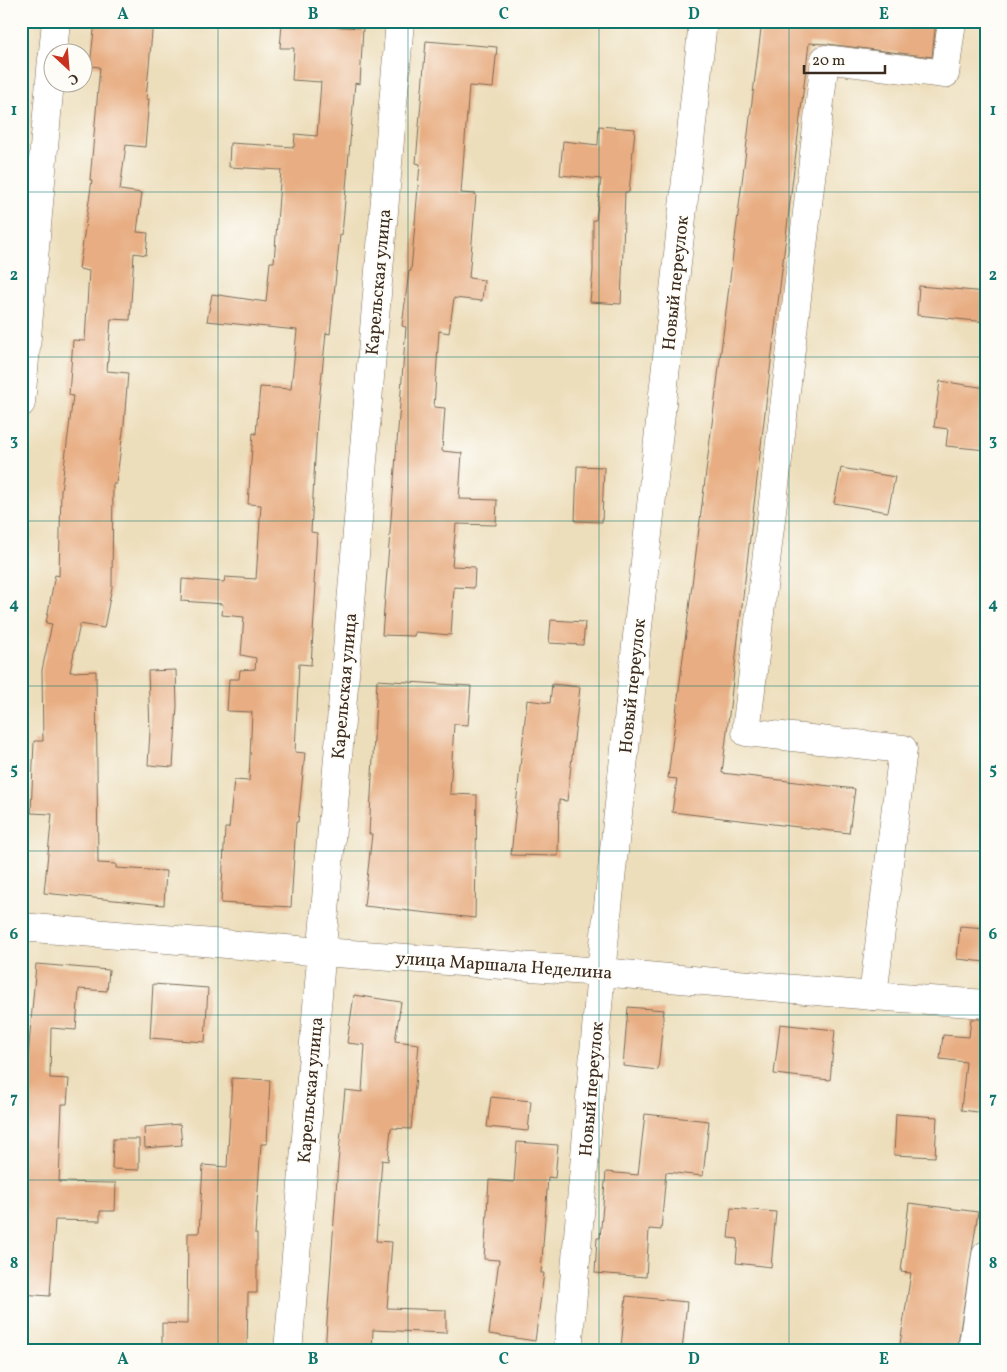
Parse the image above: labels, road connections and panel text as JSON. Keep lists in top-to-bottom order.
{
  "streets": {
    "street": ["Карельская улица", "Новый переулок", "улица Маршала Неделина"]
  },
  "crossings": [
    ["Карельская улица", "улица Маршала Неделина"],
    ["Новый переулок", "улица Маршала Неделина"]
  ],
  "scale_bar": "20 m",
  "north": "bottom right",
  "grid": {
    "columns": [
      "A",
      "B",
      "C",
      "D",
      "E"
    ],
    "rows": [
      "1",
      "2",
      "3",
      "4",
      "5",
      "6",
      "7",
      "8"
    ]
  }
}
